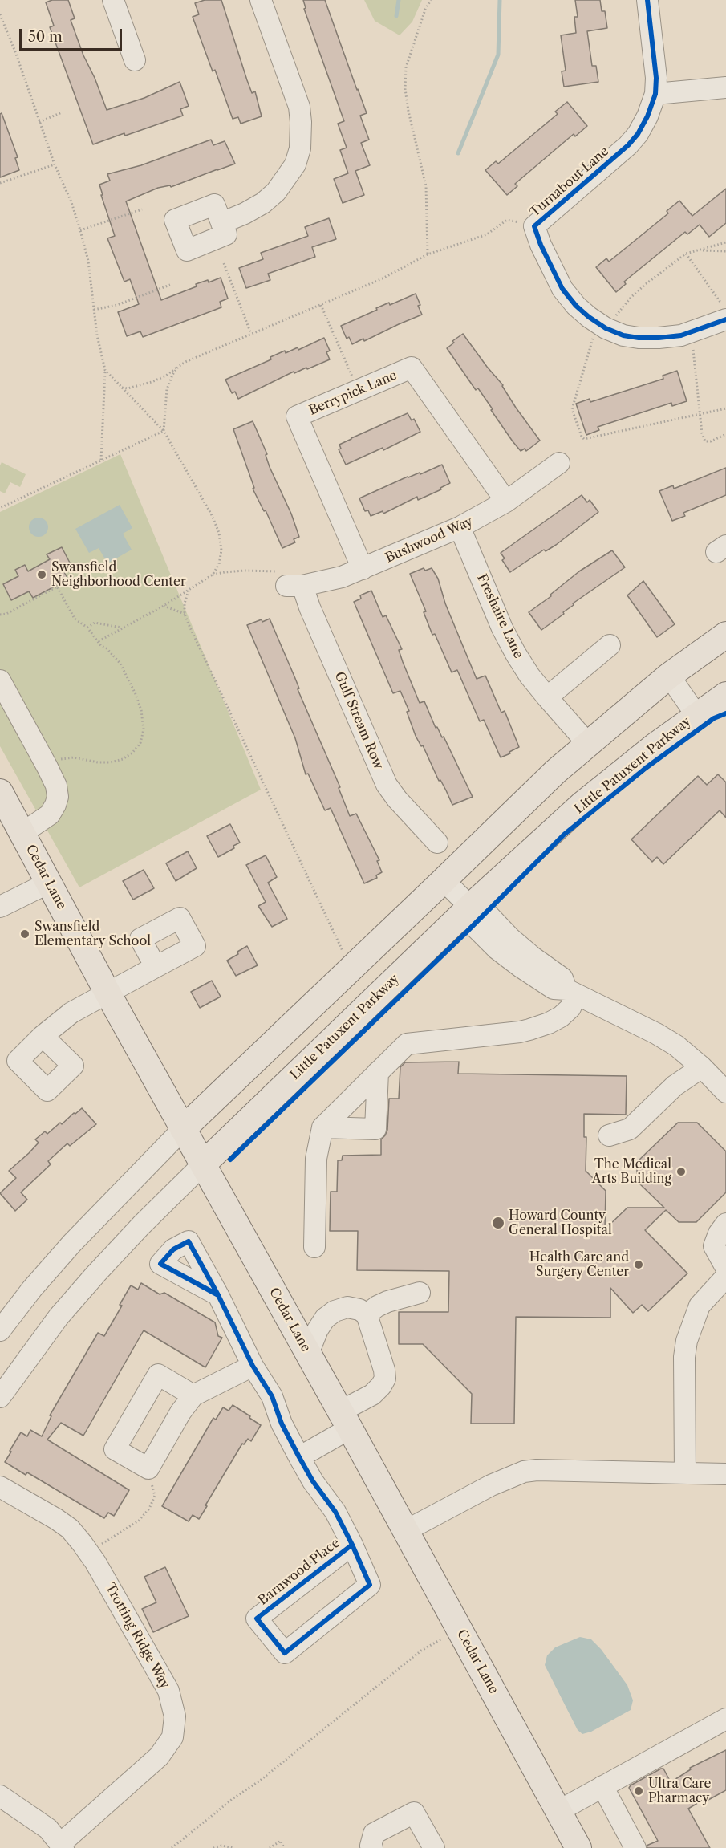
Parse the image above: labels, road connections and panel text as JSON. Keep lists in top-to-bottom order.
{
  "streets": {
    "main road": ["Little Patuxent Parkway", "Cedar Lane"],
    "street": [
      "Turnabout Lane",
      "Berrypick Lane",
      "Bushwood Way",
      "Freshaire Lane",
      "Gulf Stream Row",
      "Barnwood Place",
      "Trotting Ridge Way"
    ]
  },
  "crossings": [
    ["Berrypick Lane", "Bushwood Way"],
    ["Bushwood Way", "Freshaire Lane"],
    ["Bushwood Way", "Gulf Stream Row"],
    ["Little Patuxent Parkway", "Cedar Lane"]
  ],
  "places": [
    "Swansfield Neighborhood Center",
    "Swansfield Elementary School",
    "The Medical Arts Building",
    "Howard County General Hospital",
    "Health Care and Surgery Center",
    "Ultra Care Pharmacy"
  ],
  "scale_bar": "50 m"
}
